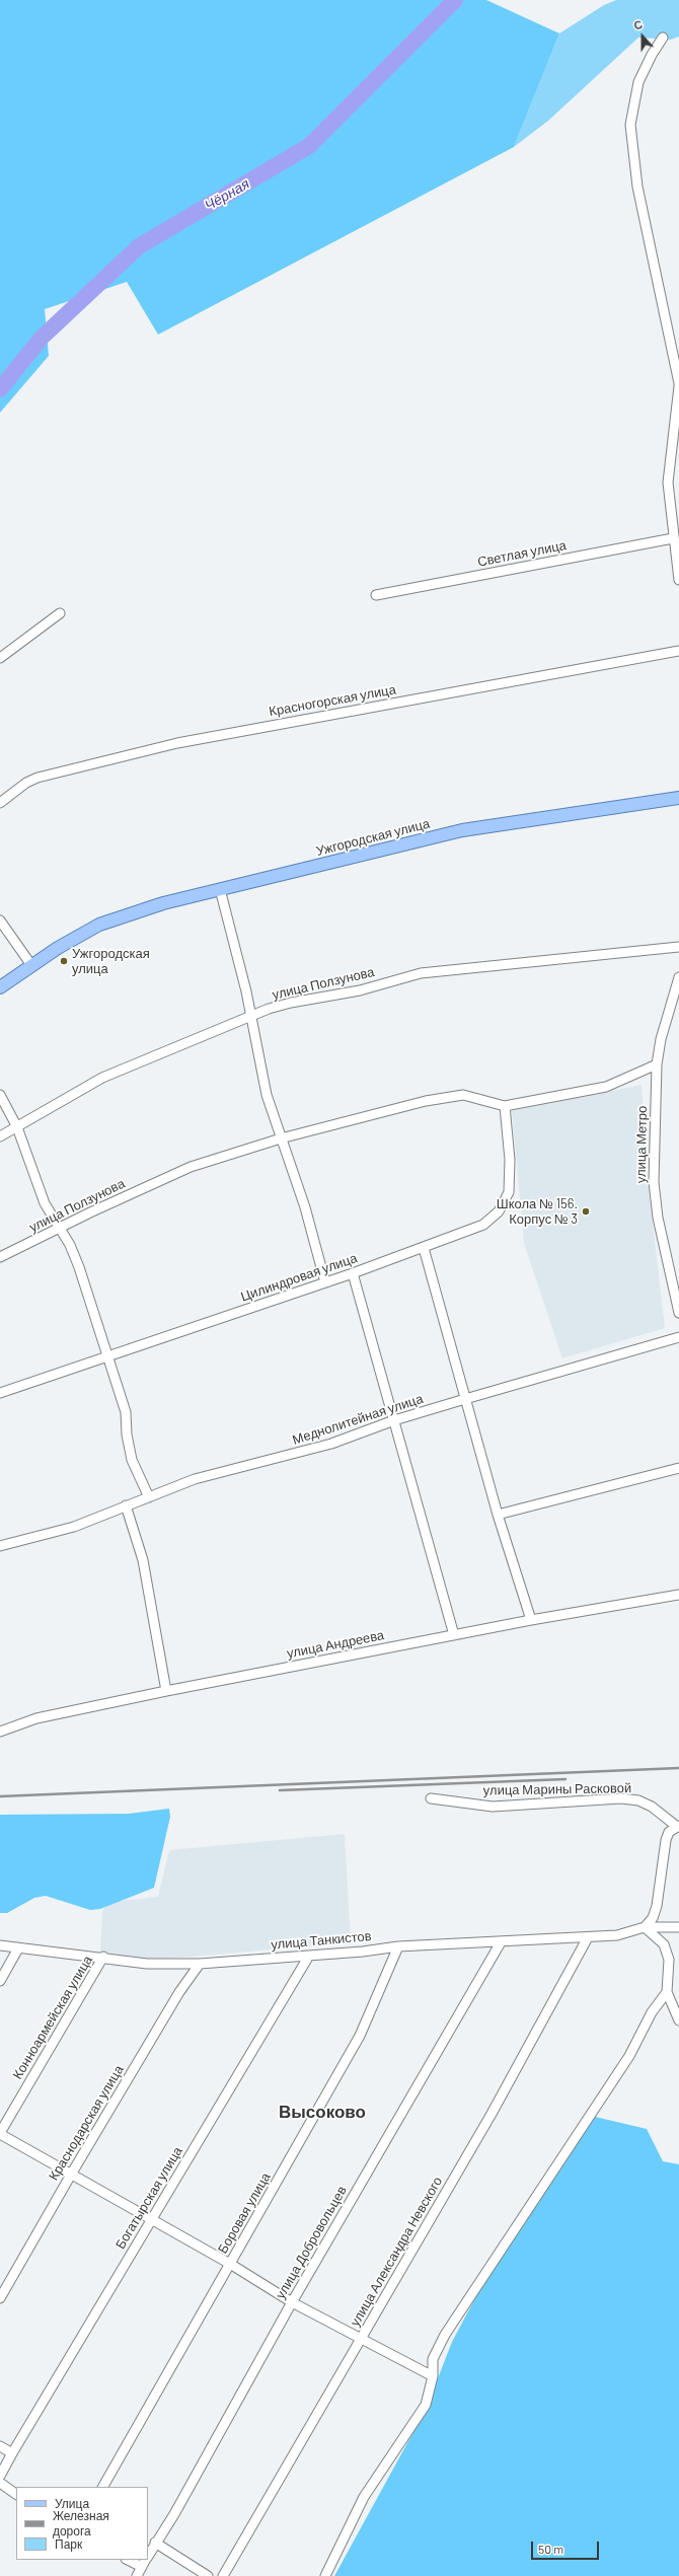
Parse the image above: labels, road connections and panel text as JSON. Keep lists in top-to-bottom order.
{
  "streets": {
    "main road": ["Ужгородская улица"],
    "street": [
      "Светлая улица",
      "Красногорская улица",
      "улица Ползунова",
      "улица Метро",
      "Цилиндровая улица",
      "Меднолитейная улица",
      "улица Андреева",
      "улица Марины Расковой",
      "улица Танкистов",
      "Конноармейская улица",
      "Краснодарская улица",
      "Богатырская улица",
      "Боровая улица",
      "улица Добровольцев",
      "улица Александра Невского"
    ]
  },
  "crossings": [
    ["улица Ползунова", "улица Метро"],
    ["улица Ползунова", "Цилиндровая улица"],
    ["улица Танкистов", "Конноармейская улица"],
    ["улица Танкистов", "Краснодарская улица"],
    ["улица Танкистов", "Богатырская улица"],
    ["улица Танкистов", "Боровая улица"],
    ["улица Танкистов", "улица Добровольцев"],
    ["улица Танкистов", "улица Александра Невского"]
  ],
  "districts": ["Высоково"],
  "water": ["Чёрная"],
  "places": ["Ужгородская улица", "Школа № 156. Корпус № 3"],
  "legend": ["Улица", "Железная дорога", "Парк"],
  "scale_bar": "50 m",
  "north": "top"
}
